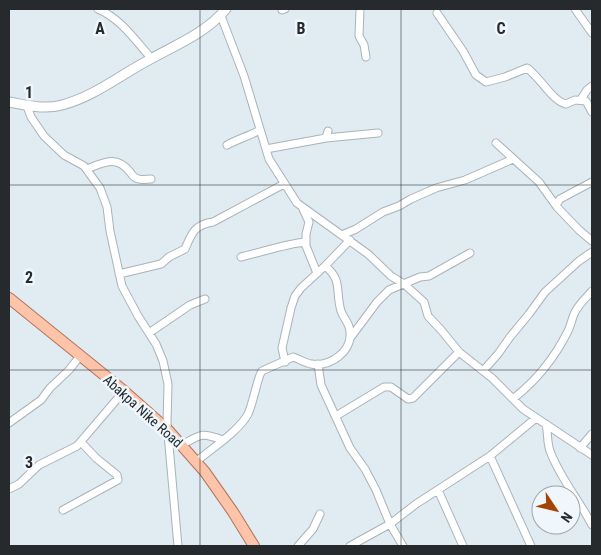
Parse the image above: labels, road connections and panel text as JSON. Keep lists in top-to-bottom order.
{
  "streets": {
    "main road": ["Abakpa Nike Road"]
  },
  "north": "bottom right",
  "grid": {
    "columns": ["A", "B", "C"],
    "rows": ["1", "2", "3"]
  }
}
